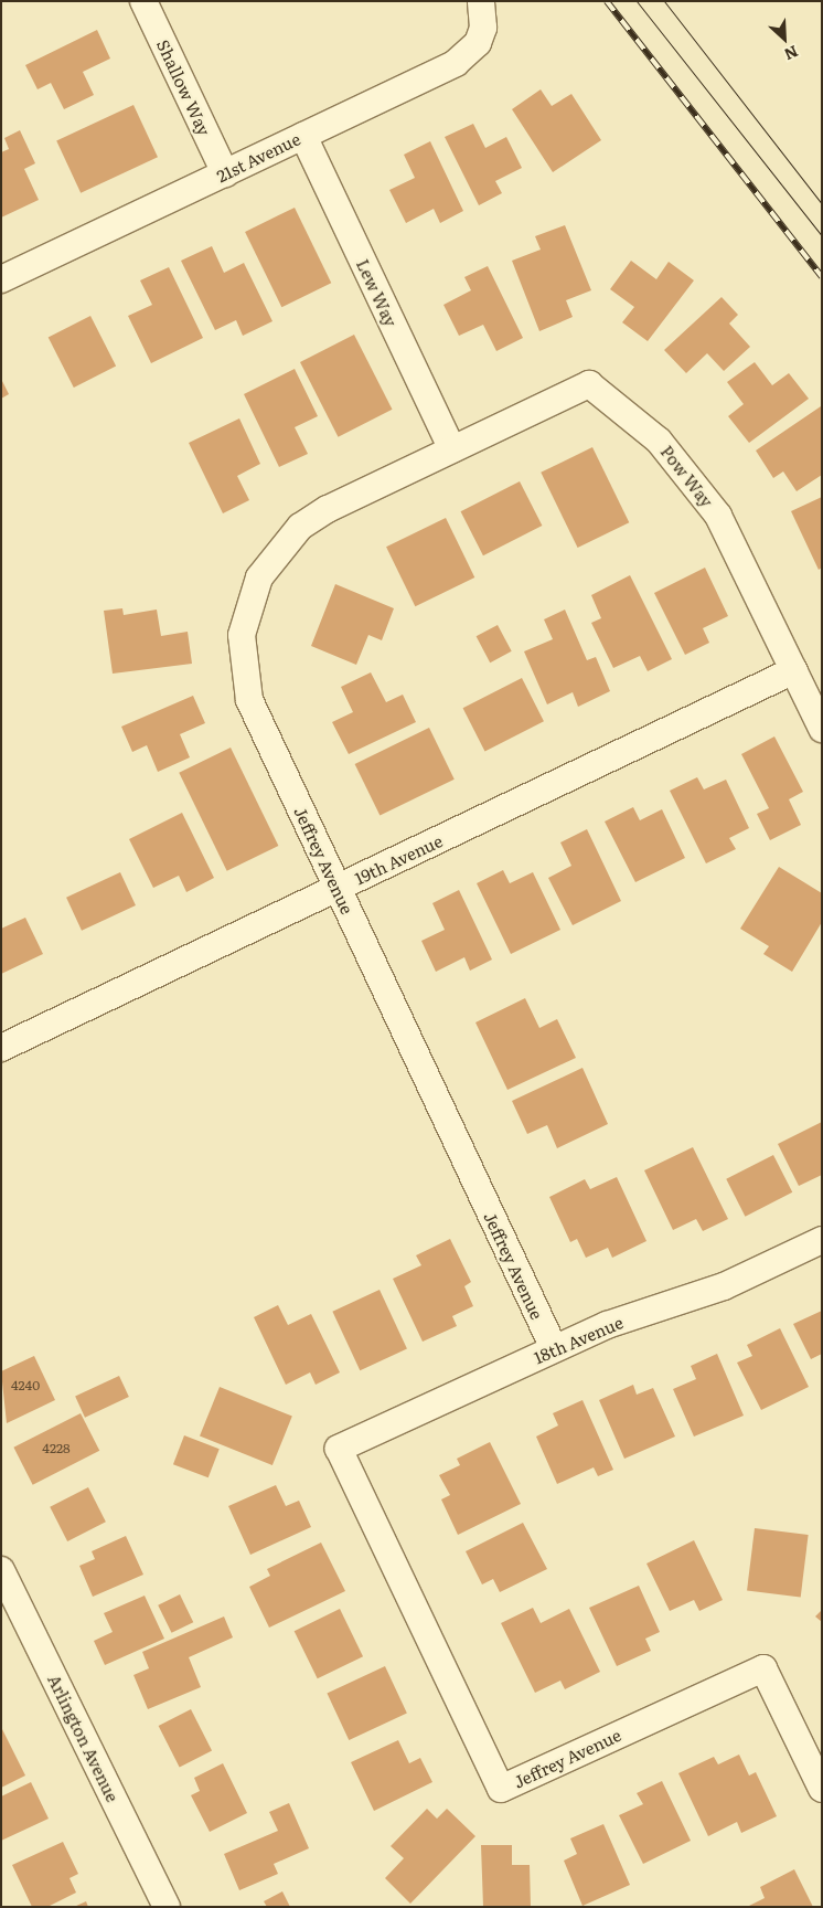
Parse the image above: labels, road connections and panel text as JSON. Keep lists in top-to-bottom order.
{
  "streets": {
    "street": [
      "Shallow Way",
      "21st Avenue",
      "Lew Way",
      "Pow Way",
      "19th Avenue",
      "Jeffrey Avenue",
      "18th Avenue",
      "Arlington Avenue"
    ]
  },
  "crossings": [
    ["Shallow Way", "21st Avenue"],
    ["21st Avenue", "Lew Way"],
    ["Lew Way", "Pow Way"],
    ["Lew Way", "Jeffrey Avenue"],
    ["Pow Way", "19th Avenue"],
    ["Pow Way", "Jeffrey Avenue"],
    ["19th Avenue", "Jeffrey Avenue"],
    ["Jeffrey Avenue", "18th Avenue"]
  ],
  "house_numbers": ["4240", "4228"],
  "north": "bottom right"
}
